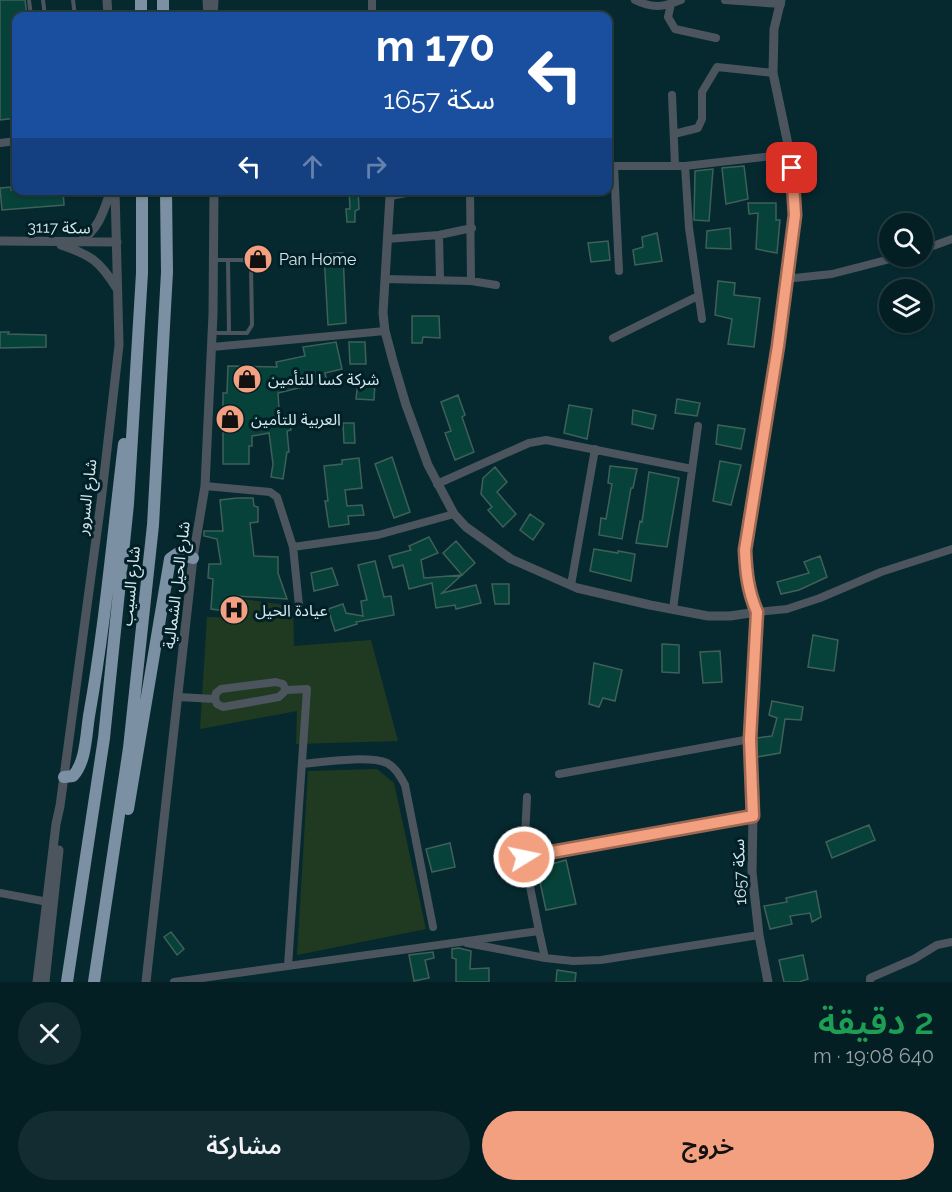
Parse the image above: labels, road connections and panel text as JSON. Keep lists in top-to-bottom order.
{
  "streets": {
    "highway": ["شارع السيب"],
    "street": [
      "سكة 3117",
      "شارع السرور",
      "شارع الحيل الشمالية",
      "سكة 1657"
    ]
  },
  "crossings": [
    ["سكة 3117", "شارع السرور"]
  ],
  "places": {
    "shop": ["Pan Home", "شركة كسا للتأمين", "العربية للتأمين"],
    "hospital": ["عيادة الحيل"]
  },
  "page": {
    "turn": ["170 m", "سكة 1657"],
    "heading": ["2 دقيقة", "640 m · 19:08"],
    "buttons": ["خروج", "مشاركة"]
  }
}
